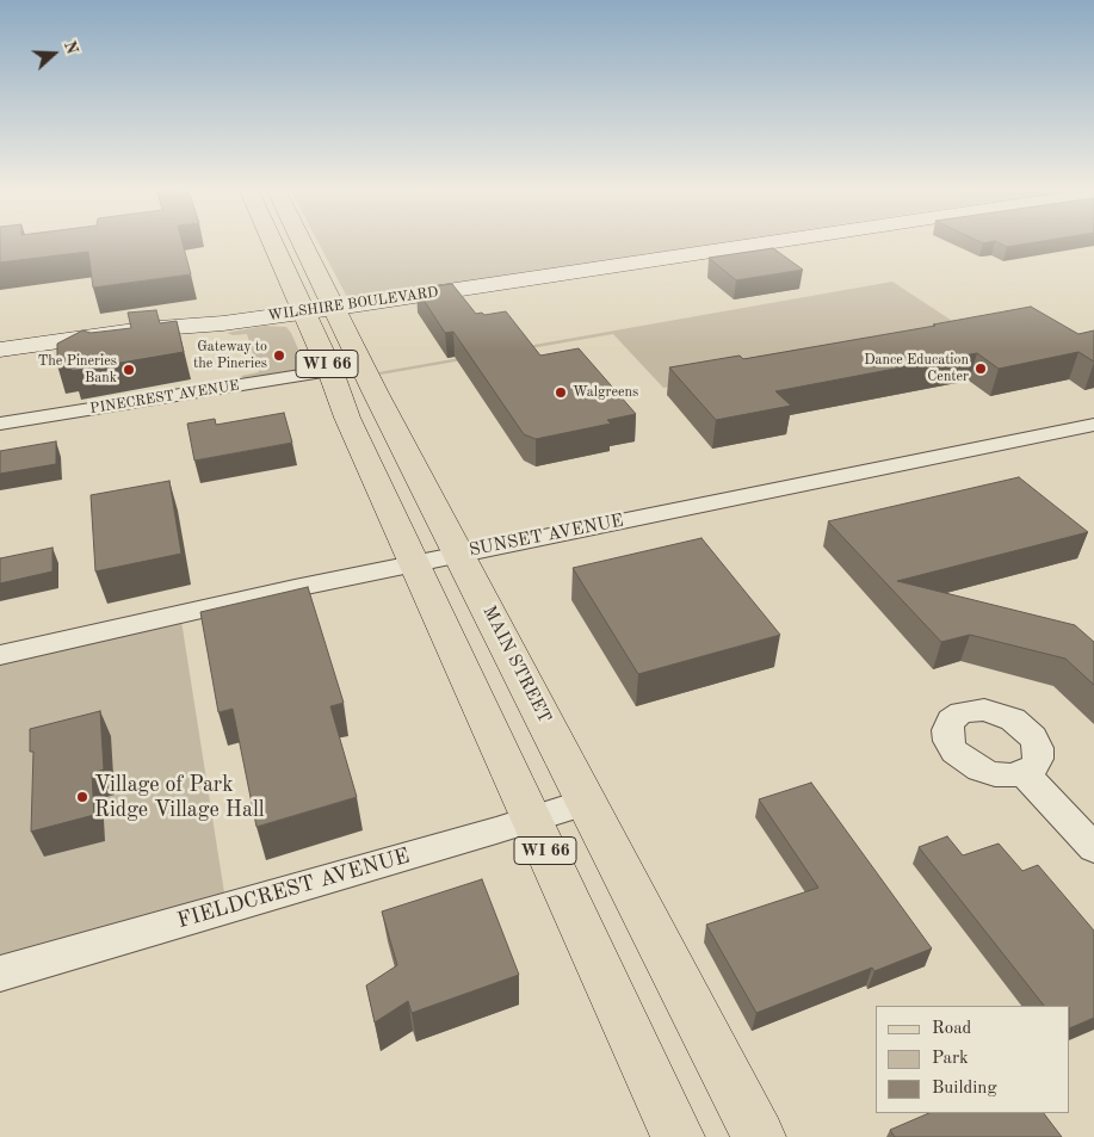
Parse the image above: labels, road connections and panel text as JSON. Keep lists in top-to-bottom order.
{
  "streets": {
    "main road": ["WI 66", "MAIN STREET"],
    "street": [
      "WILSHIRE BOULEVARD",
      "PINECREST AVENUE",
      "SUNSET AVENUE",
      "FIELDCREST AVENUE"
    ]
  },
  "crossings": [
    ["WILSHIRE BOULEVARD", "WI 66"],
    ["WILSHIRE BOULEVARD", "MAIN STREET"],
    ["WI 66", "PINECREST AVENUE"],
    ["WI 66", "SUNSET AVENUE"],
    ["WI 66", "FIELDCREST AVENUE"],
    ["SUNSET AVENUE", "MAIN STREET"],
    ["MAIN STREET", "FIELDCREST AVENUE"]
  ],
  "places": [
    "Gateway to the Pineries",
    "Dance Education Center",
    "The Pineries Bank",
    "Walgreens",
    "Village of Park Ridge Village Hall"
  ],
  "legend": ["Road", "Park", "Building"],
  "north": "right"
}
